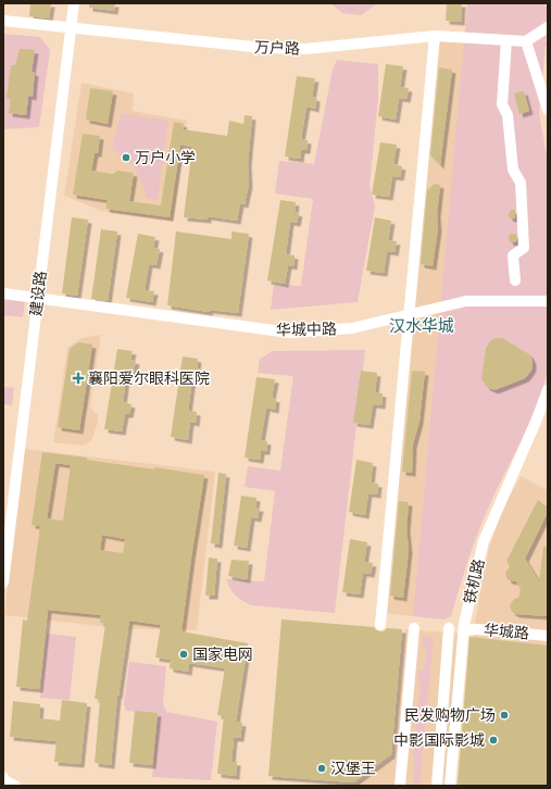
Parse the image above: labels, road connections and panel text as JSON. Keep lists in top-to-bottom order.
{
  "streets": {
    "street": [
      "万户路",
      "建设路",
      "华城中路",
      "铁机路",
      "华城路"
    ]
  },
  "crossings": [
    ["万户路", "建设路"],
    ["建设路", "华城中路"],
    ["铁机路", "华城路"]
  ],
  "districts": ["汉水华城"],
  "places": {
    "other": [
      "万户小学",
      "国家电网",
      "民发购物广场",
      "中影国际影城",
      "汉堡王"
    ],
    "health": ["襄阳爱尔眼科医院"]
  }
}
